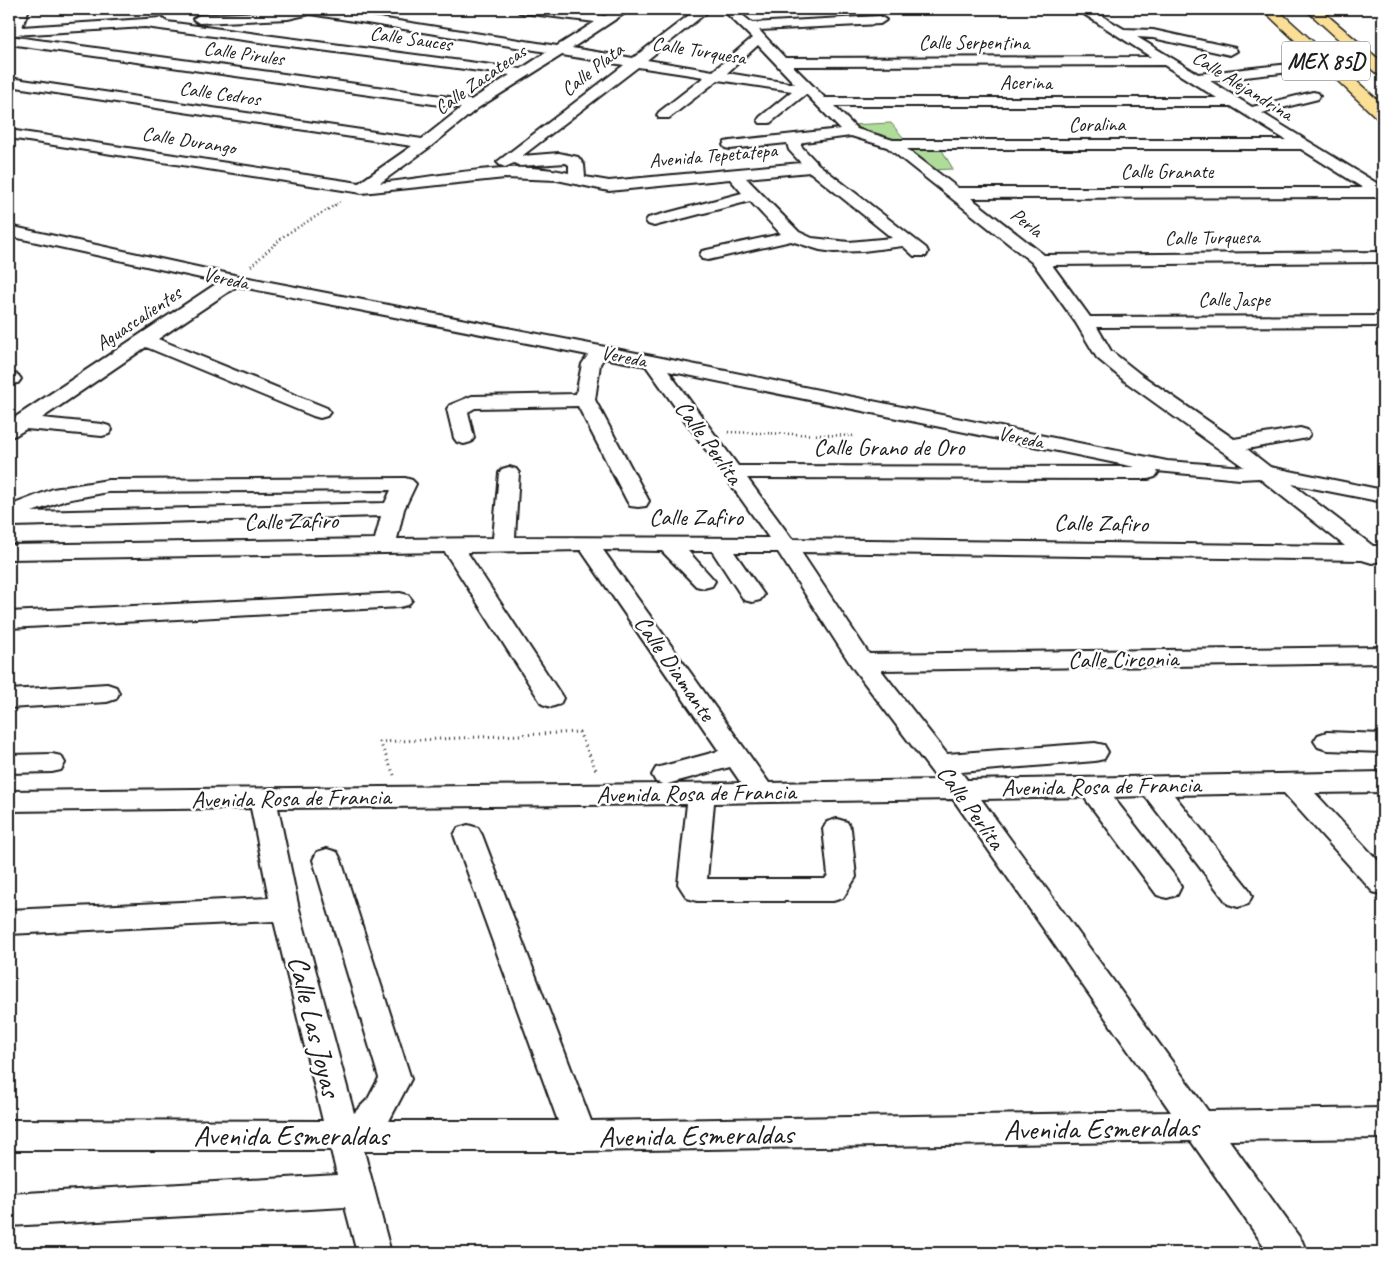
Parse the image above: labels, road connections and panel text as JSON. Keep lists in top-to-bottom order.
{
  "streets": {
    "highway": ["MEX 85D"],
    "street": [
      "Calle Sauces",
      "Calle Serpentina",
      "Calle Turquesa",
      "Calle Pirules",
      "Calle Plata",
      "Calle Zacatecas",
      "Acerina",
      "Calle Alejandrina",
      "Calle Cedros",
      "Coralina",
      "Calle Durango",
      "Avenida Tepetatepa",
      "Calle Granate",
      "Perla",
      "Vereda",
      "Calle Jaspe",
      "Aguascalientes",
      "Calle Perlita",
      "Calle Grano de Oro",
      "Calle Zafiro",
      "Calle Circonia",
      "Calle Diamante",
      "Avenida Rosa de Francia",
      "Calle Las Joyas",
      "Avenida Esmeraldas"
    ]
  },
  "crossings": [
    ["Calle Sauces", "Calle Turquesa"],
    ["Calle Sauces", "Calle Zacatecas"],
    ["Calle Serpentina", "Calle Alejandrina"],
    ["Calle Serpentina", "Perla"],
    ["Calle Turquesa", "Calle Plata"],
    ["Calle Turquesa", "Calle Zacatecas"],
    ["Calle Turquesa", "Perla"],
    ["Calle Pirules", "Calle Zacatecas"],
    ["Calle Zacatecas", "Calle Cedros"],
    ["Calle Zacatecas", "Calle Durango"],
    ["Calle Zacatecas", "Avenida Tepetatepa"],
    ["Acerina", "Calle Alejandrina"],
    ["Acerina", "Perla"],
    ["Calle Alejandrina", "Coralina"],
    ["Calle Alejandrina", "Calle Granate"],
    ["Coralina", "Perla"],
    ["Calle Durango", "Avenida Tepetatepa"],
    ["Avenida Tepetatepa", "Perla"],
    ["Calle Granate", "Perla"],
    ["Perla", "Vereda"],
    ["Perla", "Calle Jaspe"],
    ["Perla", "Calle Zafiro"],
    ["Vereda", "Aguascalientes"],
    ["Vereda", "Calle Perlita"],
    ["Vereda", "Calle Grano de Oro"],
    ["Calle Perlita", "Calle Grano de Oro"],
    ["Calle Perlita", "Calle Zafiro"],
    ["Calle Perlita", "Calle Circonia"],
    ["Calle Perlita", "Avenida Rosa de Francia"],
    ["Calle Perlita", "Avenida Esmeraldas"],
    ["Calle Zafiro", "Calle Diamante"],
    ["Calle Diamante", "Avenida Rosa de Francia"],
    ["Avenida Rosa de Francia", "Calle Las Joyas"],
    ["Calle Las Joyas", "Avenida Esmeraldas"]
  ]
}
